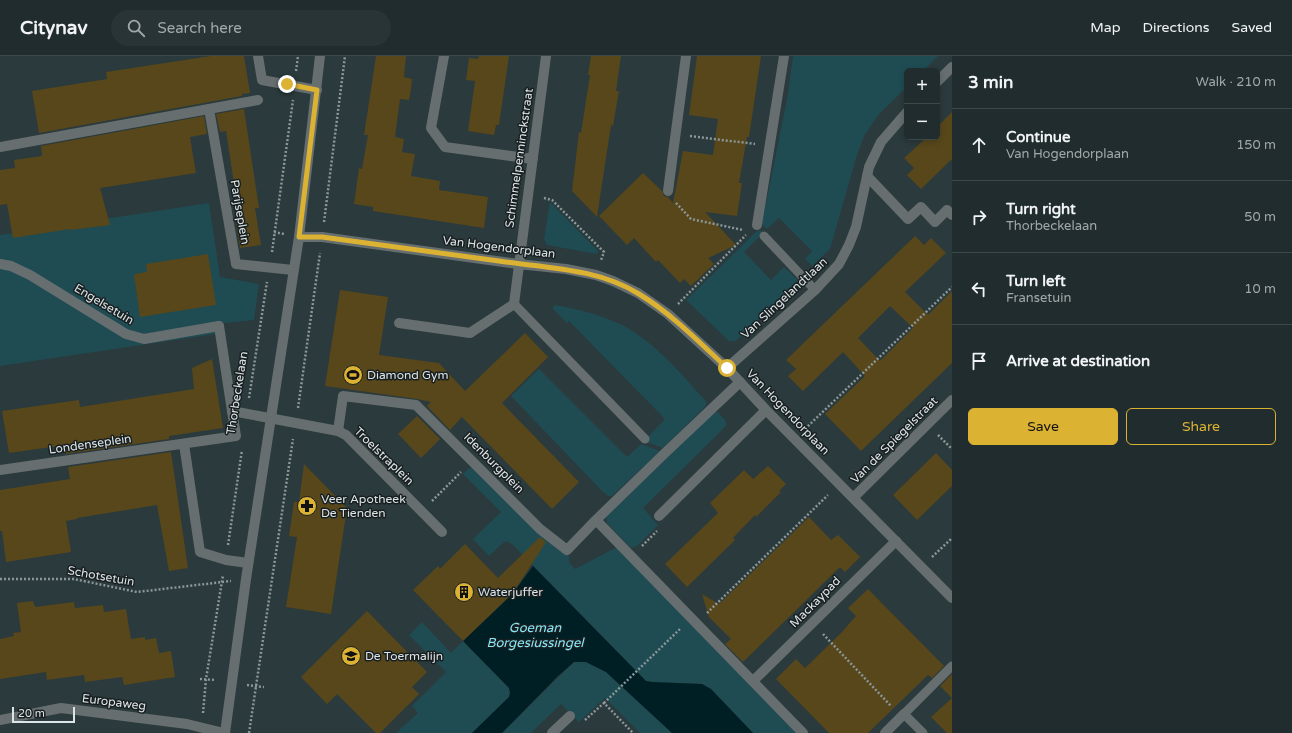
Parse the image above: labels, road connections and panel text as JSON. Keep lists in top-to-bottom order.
{
  "streets": {
    "street": [
      "Schimmelpenninckstraat",
      "Parijseplein",
      "Van Hogendorplaan",
      "Van Slingelandtlaan",
      "Engelsetuin",
      "Van de Spiegelstraat",
      "Londenseplein",
      "Troelstraplein",
      "Idenburgplein",
      "Mackaypad",
      "Europaweg"
    ],
    "path": ["Thorbeckelaan", "Schotsetuin"]
  },
  "crossings": [
    ["Schimmelpenninckstraat", "Van Hogendorplaan"],
    ["Parijseplein", "Thorbeckelaan"],
    ["Van Hogendorplaan", "Van Slingelandtlaan"],
    ["Van Hogendorplaan", "Van de Spiegelstraat"],
    ["Van Hogendorplaan", "Mackaypad"],
    ["Engelsetuin", "Londenseplein"],
    ["Thorbeckelaan", "Schotsetuin"],
    ["Thorbeckelaan", "Europaweg"],
    ["Troelstraplein", "Idenburgplein"]
  ],
  "water": ["Goeman Borgesiussingel"],
  "places": {
    "sports": ["Diamond Gym"],
    "pharmacy": ["Veer Apotheek De Tienden"],
    "building": ["Waterjuffer"],
    "school or university": ["De Toermalijn"]
  },
  "scale_bar": "20 m",
  "page": {
    "header": "Citynav",
    "search": "Search here",
    "nav": ["Map", "Directions", "Saved"],
    "heading": ["3 min", "Walk · 210 m"],
    "map_buttons": ["+", "−"],
    "list": [
      ["Continue", "Van Hogendorplaan", "150 m"],
      ["Turn right", "Thorbeckelaan", "50 m"],
      ["Turn left", "Fransetuin", "10 m"],
      "Arrive at destination"
    ],
    "buttons": ["Save", "Share"],
    "scale": "20 m"
  }
}
